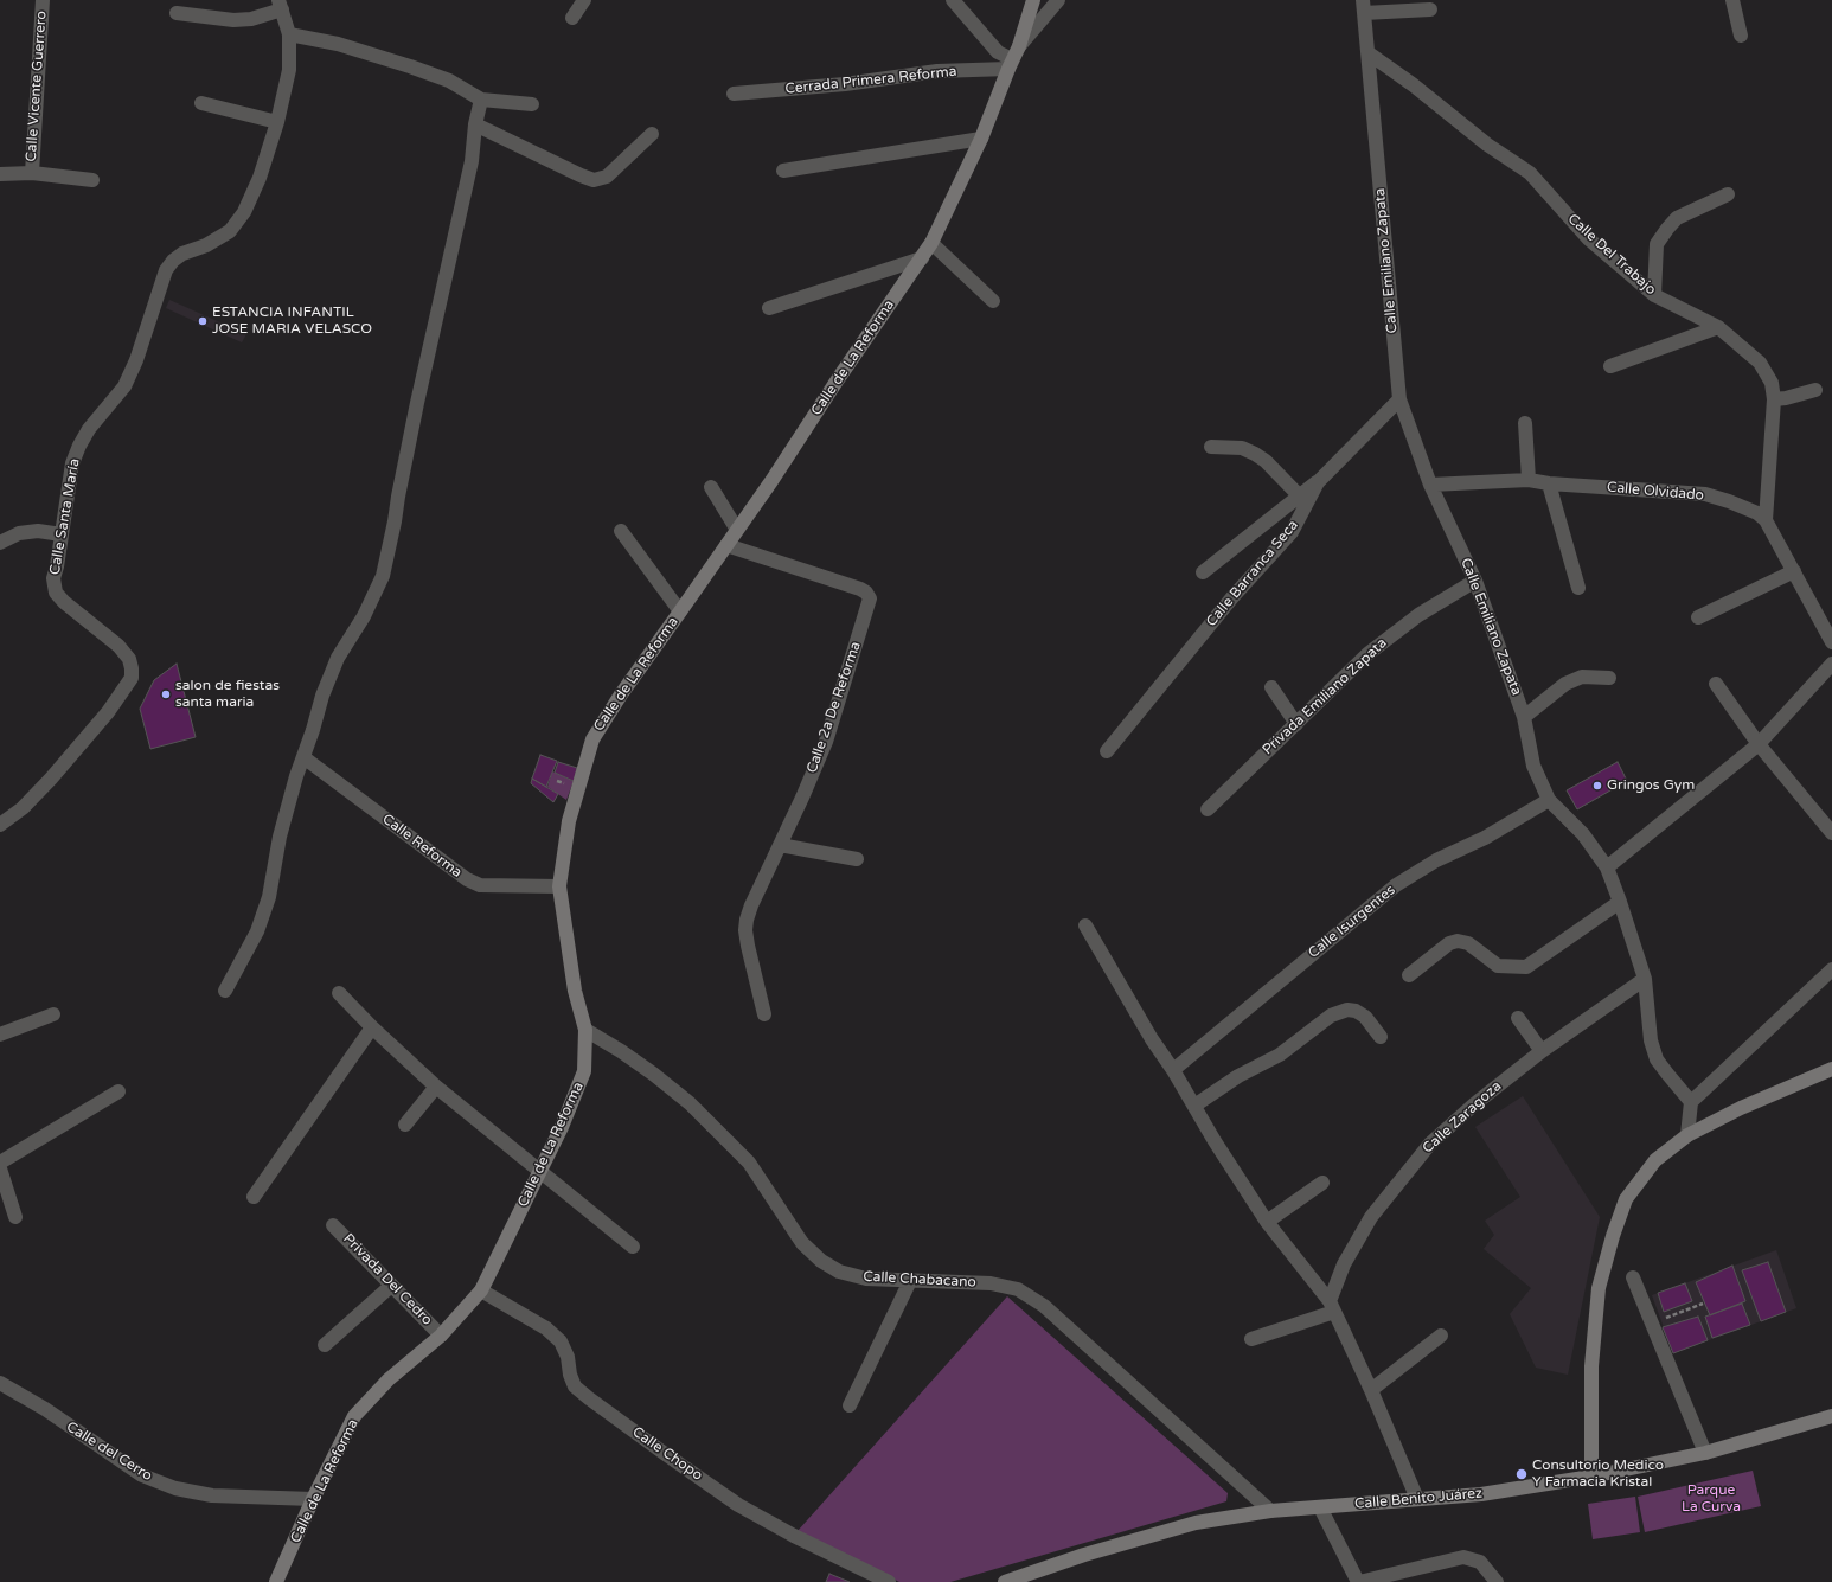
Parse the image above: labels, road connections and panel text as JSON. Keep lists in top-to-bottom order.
{
  "streets": {
    "street": [
      "Cerrada Primera Reforma",
      "Calle Vicente Guerrero",
      "Calle Del Trabajo",
      "Calle Emiliano Zapata",
      "Calle de La Reforma",
      "Calle Olvidado",
      "Calle Santa María",
      "Calle Barranca Seca",
      "Privada Emiliano Zapata",
      "Calle 2a De Reforma",
      "Calle Reforma",
      "Calle Isurgentes",
      "Calle Zaragoza",
      "Privada Del Cedro",
      "Calle Chabacano",
      "Calle del Cerro",
      "Calle Chopo",
      "Calle Benito Juárez"
    ]
  },
  "crossings": [
    ["Cerrada Primera Reforma", "Calle de La Reforma"],
    ["Calle Del Trabajo", "Calle Emiliano Zapata"],
    ["Calle Del Trabajo", "Calle Olvidado"],
    ["Calle Emiliano Zapata", "Calle Olvidado"],
    ["Calle Emiliano Zapata", "Calle Barranca Seca"],
    ["Calle Emiliano Zapata", "Privada Emiliano Zapata"],
    ["Calle Emiliano Zapata", "Calle Isurgentes"],
    ["Calle Emiliano Zapata", "Calle Zaragoza"],
    ["Calle de La Reforma", "Calle 2a De Reforma"],
    ["Calle de La Reforma", "Calle Reforma"],
    ["Calle de La Reforma", "Privada Del Cedro"],
    ["Calle de La Reforma", "Calle Chabacano"],
    ["Calle de La Reforma", "Calle del Cerro"],
    ["Calle de La Reforma", "Calle Chopo"],
    ["Calle Chabacano", "Calle Benito Juárez"]
  ],
  "parks": ["Parque La Curva"],
  "places": [
    "ESTANCIA INFANTIL JOSE MARIA VELASCO",
    "salon de fiestas santa maria",
    "Gringos Gym",
    "Consultorio Medico Y Farmacia Kristal"
  ]
}
